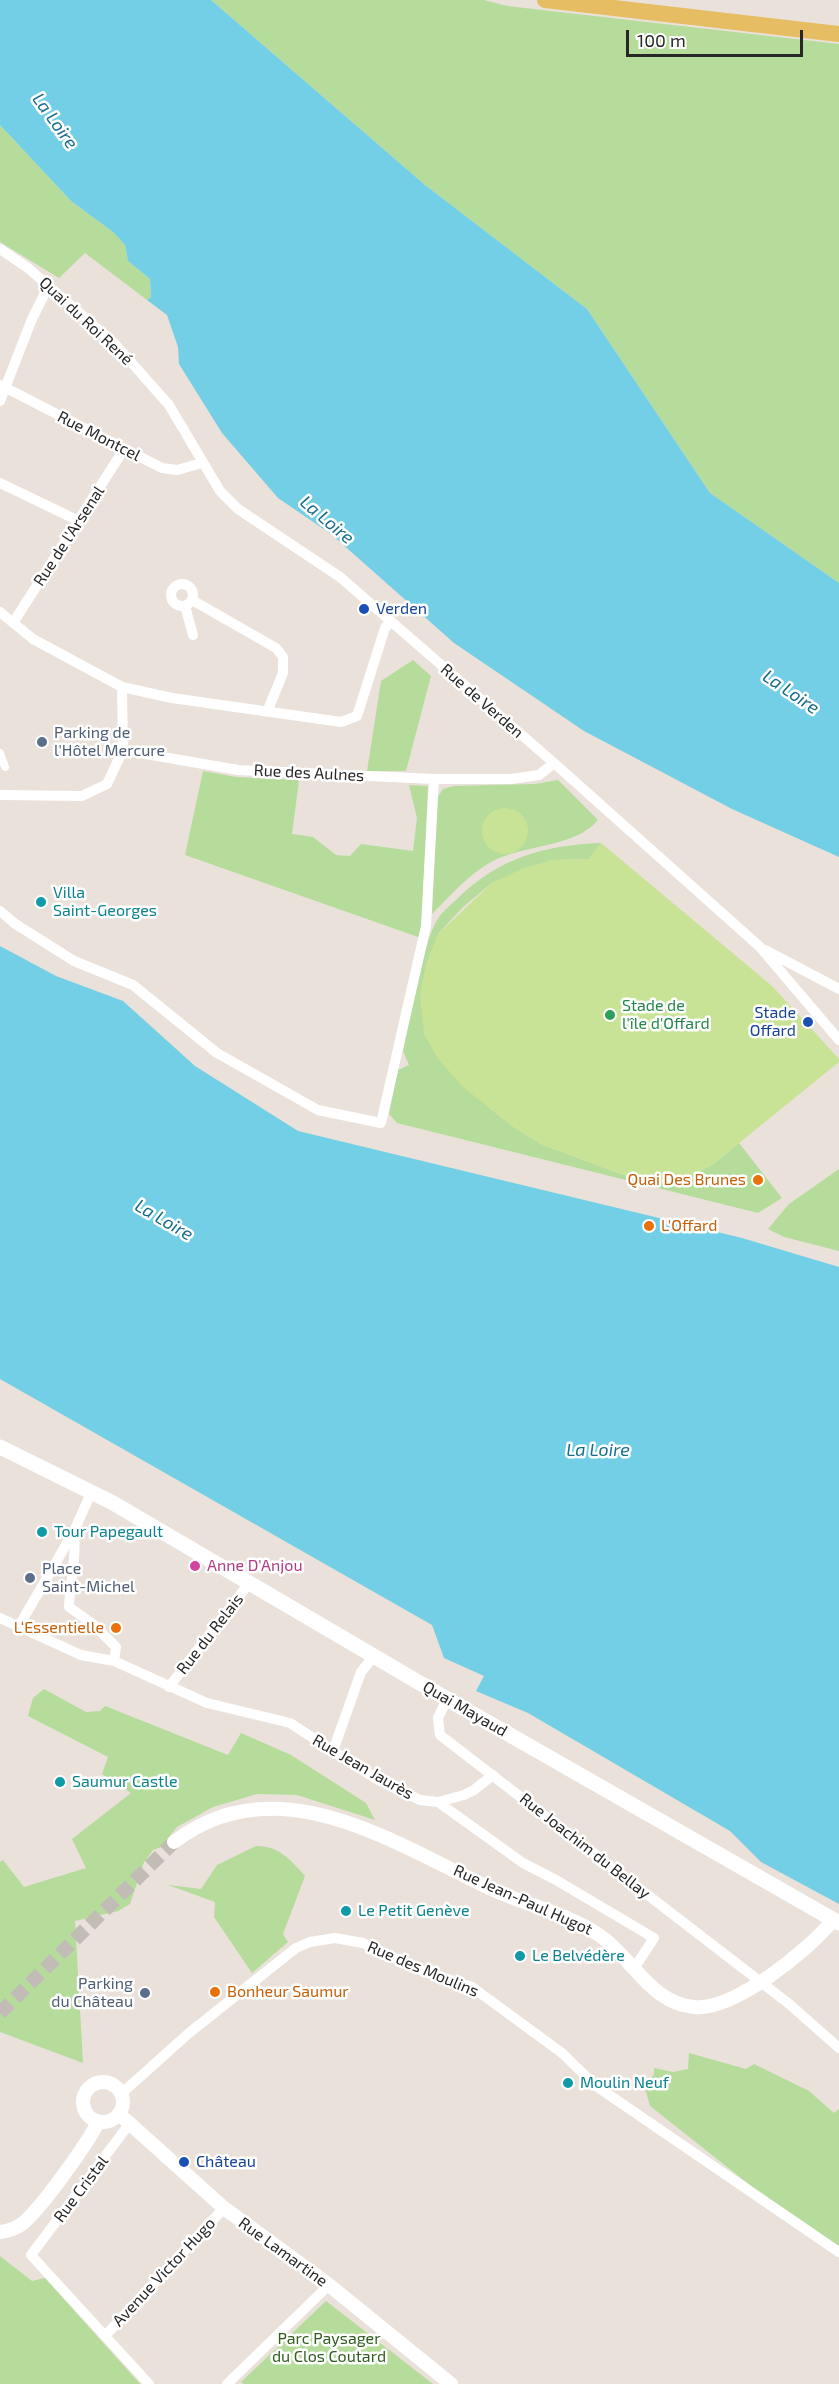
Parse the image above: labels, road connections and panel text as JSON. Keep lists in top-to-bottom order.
{
  "streets": {
    "main road": ["Quai Mayaud"],
    "street": [
      "Quai du Roi René",
      "Rue Montcel",
      "Rue de l'Arsenal",
      "Rue de Verden",
      "Rue des Aulnes",
      "Rue du Relais",
      "Rue Jean Jaurès",
      "Rue Joachim du Bellay",
      "Rue Jean-Paul Hugot",
      "Rue des Moulins",
      "Rue Cristal",
      "Rue Lamartine",
      "Avenue Victor Hugo"
    ]
  },
  "crossings": [
    ["Quai du Roi René", "Rue Montcel"],
    ["Quai du Roi René", "Rue de Verden"],
    ["Rue Montcel", "Rue de l'Arsenal"],
    ["Rue Montcel", "Rue de Verden"],
    ["Rue de Verden", "Rue des Aulnes"],
    ["Rue du Relais", "Quai Mayaud"],
    ["Rue du Relais", "Rue Jean Jaurès"],
    ["Quai Mayaud", "Rue Joachim du Bellay"],
    ["Quai Mayaud", "Rue Jean-Paul Hugot"],
    ["Rue Jean Jaurès", "Rue Jean-Paul Hugot"],
    ["Rue Joachim du Bellay", "Rue Jean-Paul Hugot"],
    ["Rue des Moulins", "Rue Cristal"],
    ["Rue des Moulins", "Rue Lamartine"],
    ["Rue Cristal", "Rue Lamartine"],
    ["Rue Cristal", "Avenue Victor Hugo"],
    ["Rue Lamartine", "Avenue Victor Hugo"]
  ],
  "water": ["La Loire"],
  "parks": ["Parc Paysager du Clos Coutard"],
  "places": [
    "Verden",
    "Parking de l'Hôtel Mercure",
    "Villa Saint-Georges",
    "Stade de l'île d'Offard",
    "Stade Offard",
    "Quai Des Brunes",
    "L'Offard",
    "Tour Papegault",
    "Anne D'Anjou",
    "Place Saint-Michel",
    "L‘Essentielle",
    "Saumur Castle",
    "Le Petit Genève",
    "Le Belvédère",
    "Bonheur Saumur",
    "Parking du Château",
    "Moulin Neuf",
    "Château"
  ],
  "scale_bar": "100 m"
}
